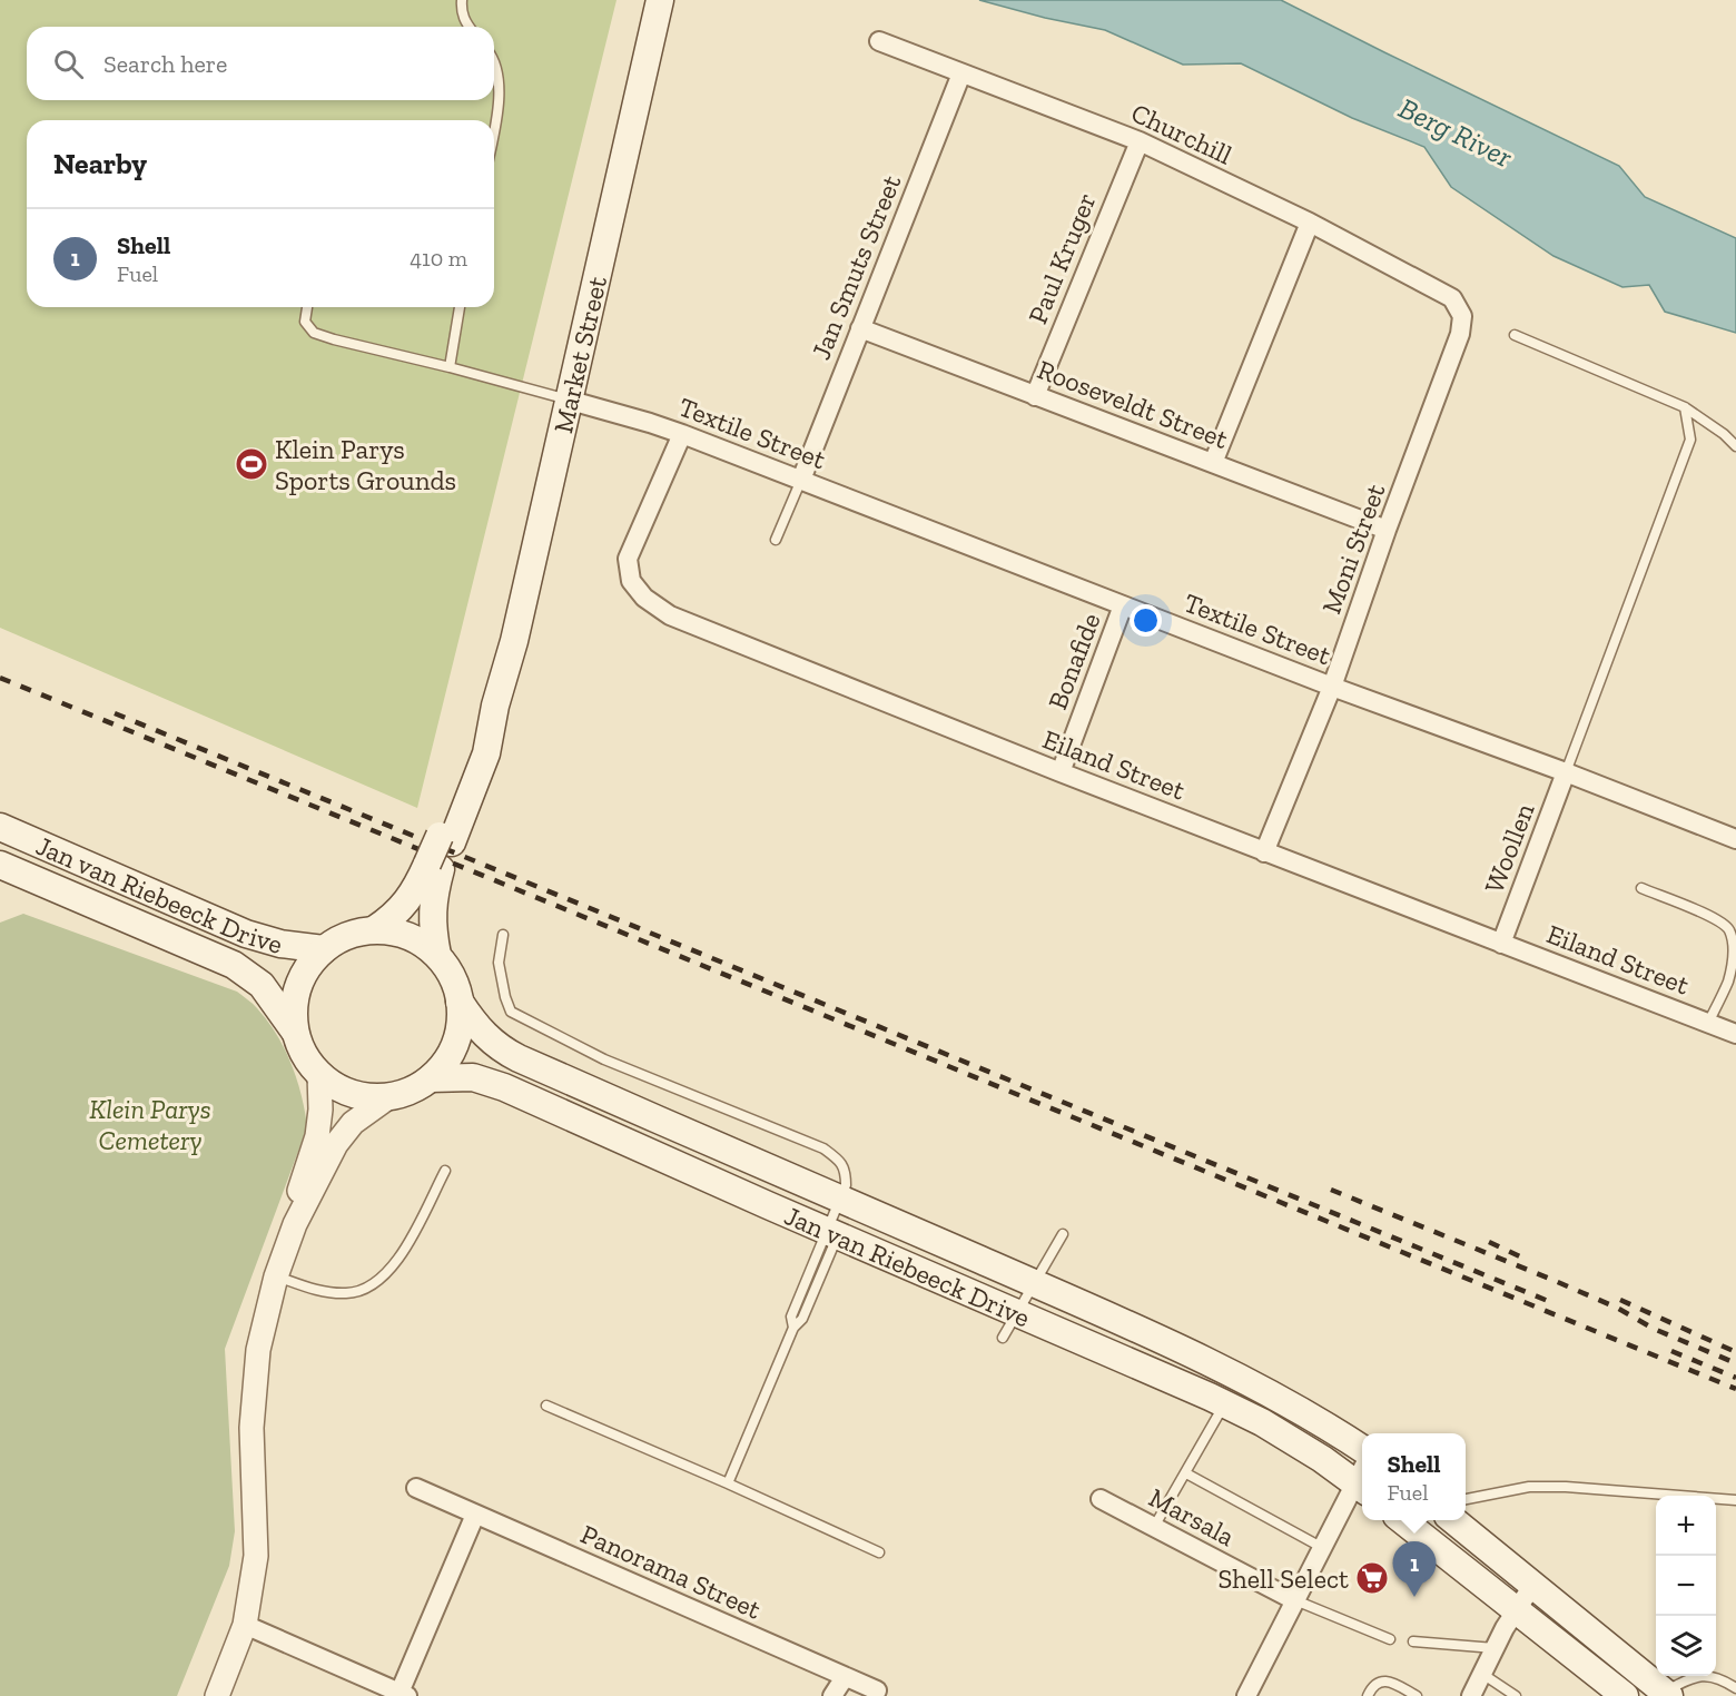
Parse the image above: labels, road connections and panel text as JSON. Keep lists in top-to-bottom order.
{
  "streets": {
    "main road": ["Market Street", "Jan van Riebeeck Drive"],
    "street": [
      "Churchill",
      "Paul Kruger",
      "Jan Smuts Street",
      "Rooseveldt Street",
      "Textile Street",
      "Moni Street",
      "Bonafide",
      "Eiland Street",
      "Woollen",
      "Marsala",
      "Panorama Street"
    ]
  },
  "crossings": [
    ["Churchill", "Paul Kruger"],
    ["Churchill", "Jan Smuts Street"],
    ["Churchill", "Moni Street"],
    ["Paul Kruger", "Rooseveldt Street"],
    ["Jan Smuts Street", "Rooseveldt Street"],
    ["Jan Smuts Street", "Textile Street"],
    ["Market Street", "Textile Street"],
    ["Market Street", "Jan van Riebeeck Drive"],
    ["Rooseveldt Street", "Moni Street"],
    ["Textile Street", "Moni Street"],
    ["Textile Street", "Bonafide"],
    ["Textile Street", "Eiland Street"],
    ["Textile Street", "Woollen"],
    ["Moni Street", "Eiland Street"],
    ["Bonafide", "Eiland Street"],
    ["Eiland Street", "Woollen"]
  ],
  "water": ["Berg River"],
  "parks": ["Klein Parys Cemetery"],
  "places": {
    "sports": ["Klein Parys Sports Grounds"],
    "supermarket": ["Shell Select"]
  },
  "page": {
    "search": "Search here",
    "heading": "Nearby",
    "list": [
      {
        "mark": "1",
        "name": "Shell",
        "note": "Fuel",
        "value": "410 m"
      }
    ],
    "popup": ["Shell", "Fuel"],
    "map_buttons": ["+", "−"],
    "pins": "1"
  }
}
